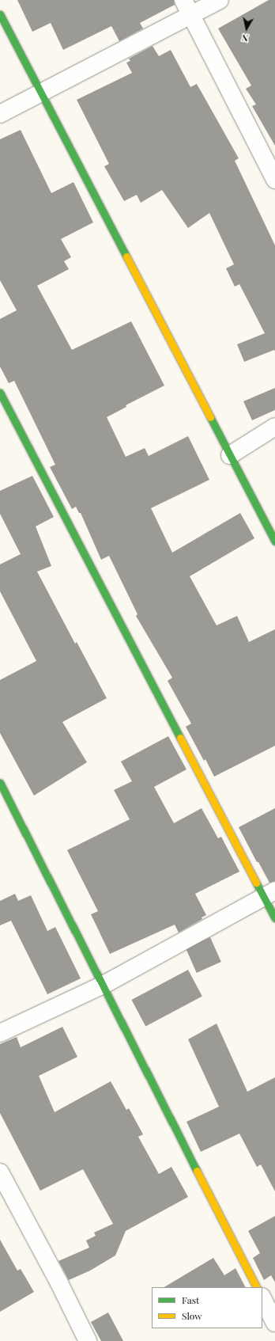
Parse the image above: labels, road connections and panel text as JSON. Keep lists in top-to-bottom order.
{
  "legend": ["Fast", "Slow"],
  "north": "bottom"
}
